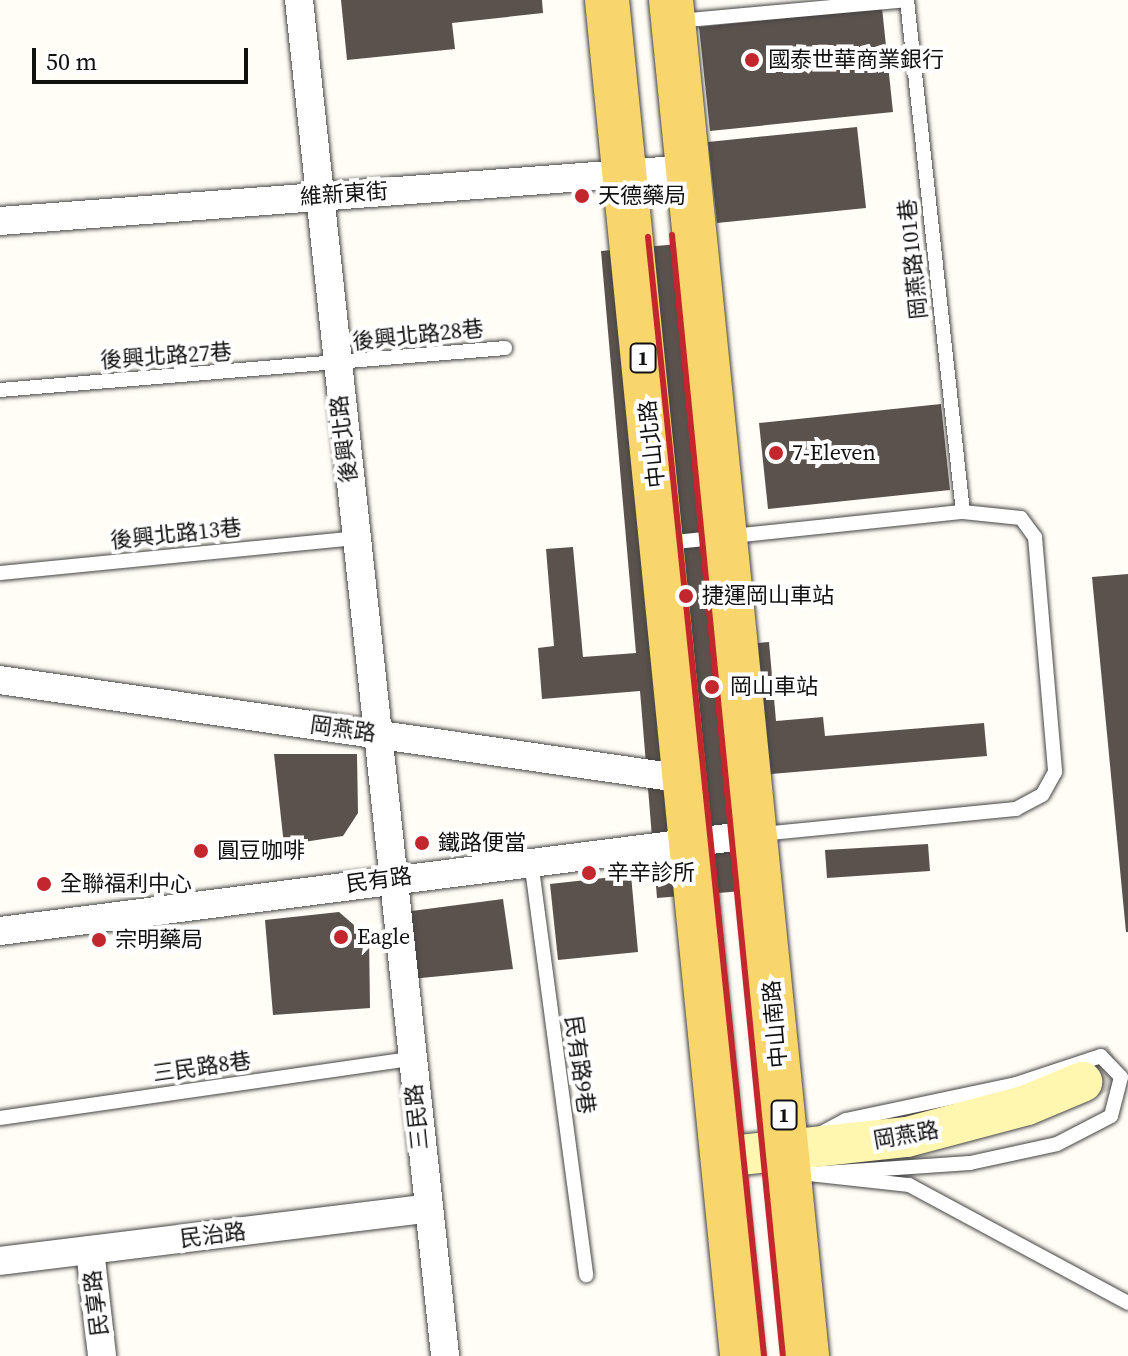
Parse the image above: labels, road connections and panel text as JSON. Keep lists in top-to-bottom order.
{
  "streets": {
    "main road": ["1", "中山北路", "中山南路"],
    "street": [
      "維新東街",
      "後興北路",
      "岡燕路",
      "民有路",
      "三民路",
      "民治路",
      "民享路"
    ],
    "lane": [
      "岡燕路101巷",
      "後興北路28巷",
      "後興北路27巷",
      "後興北路13巷",
      "民有路9巷",
      "三民路8巷"
    ]
  },
  "crossings": [
    ["維新東街", "1"],
    ["維新東街", "後興北路"],
    ["維新東街", "中山北路"],
    ["後興北路28巷", "後興北路27巷"],
    ["後興北路28巷", "後興北路"],
    ["後興北路27巷", "後興北路"],
    ["1", "中山北路"],
    ["1", "岡燕路"],
    ["1", "民有路"],
    ["1", "中山南路"],
    ["後興北路", "後興北路13巷"],
    ["後興北路", "岡燕路"],
    ["後興北路", "民有路"],
    ["後興北路", "三民路"],
    ["中山北路", "岡燕路"],
    ["中山北路", "民有路"],
    ["岡燕路", "中山南路"],
    ["民有路", "中山南路"],
    ["民有路", "民有路9巷"],
    ["民有路", "三民路"],
    ["三民路8巷", "三民路"],
    ["三民路", "民治路"],
    ["民治路", "民享路"]
  ],
  "places": [
    "國泰世華商業銀行",
    "天德藥局",
    "7-Eleven",
    "捷運岡山車站",
    "岡山車站",
    "鐵路便當",
    "圓豆咖啡",
    "辛辛診所",
    "全聯福利中心",
    "Eagle",
    "宗明藥局"
  ],
  "scale_bar": "50 m"
}
